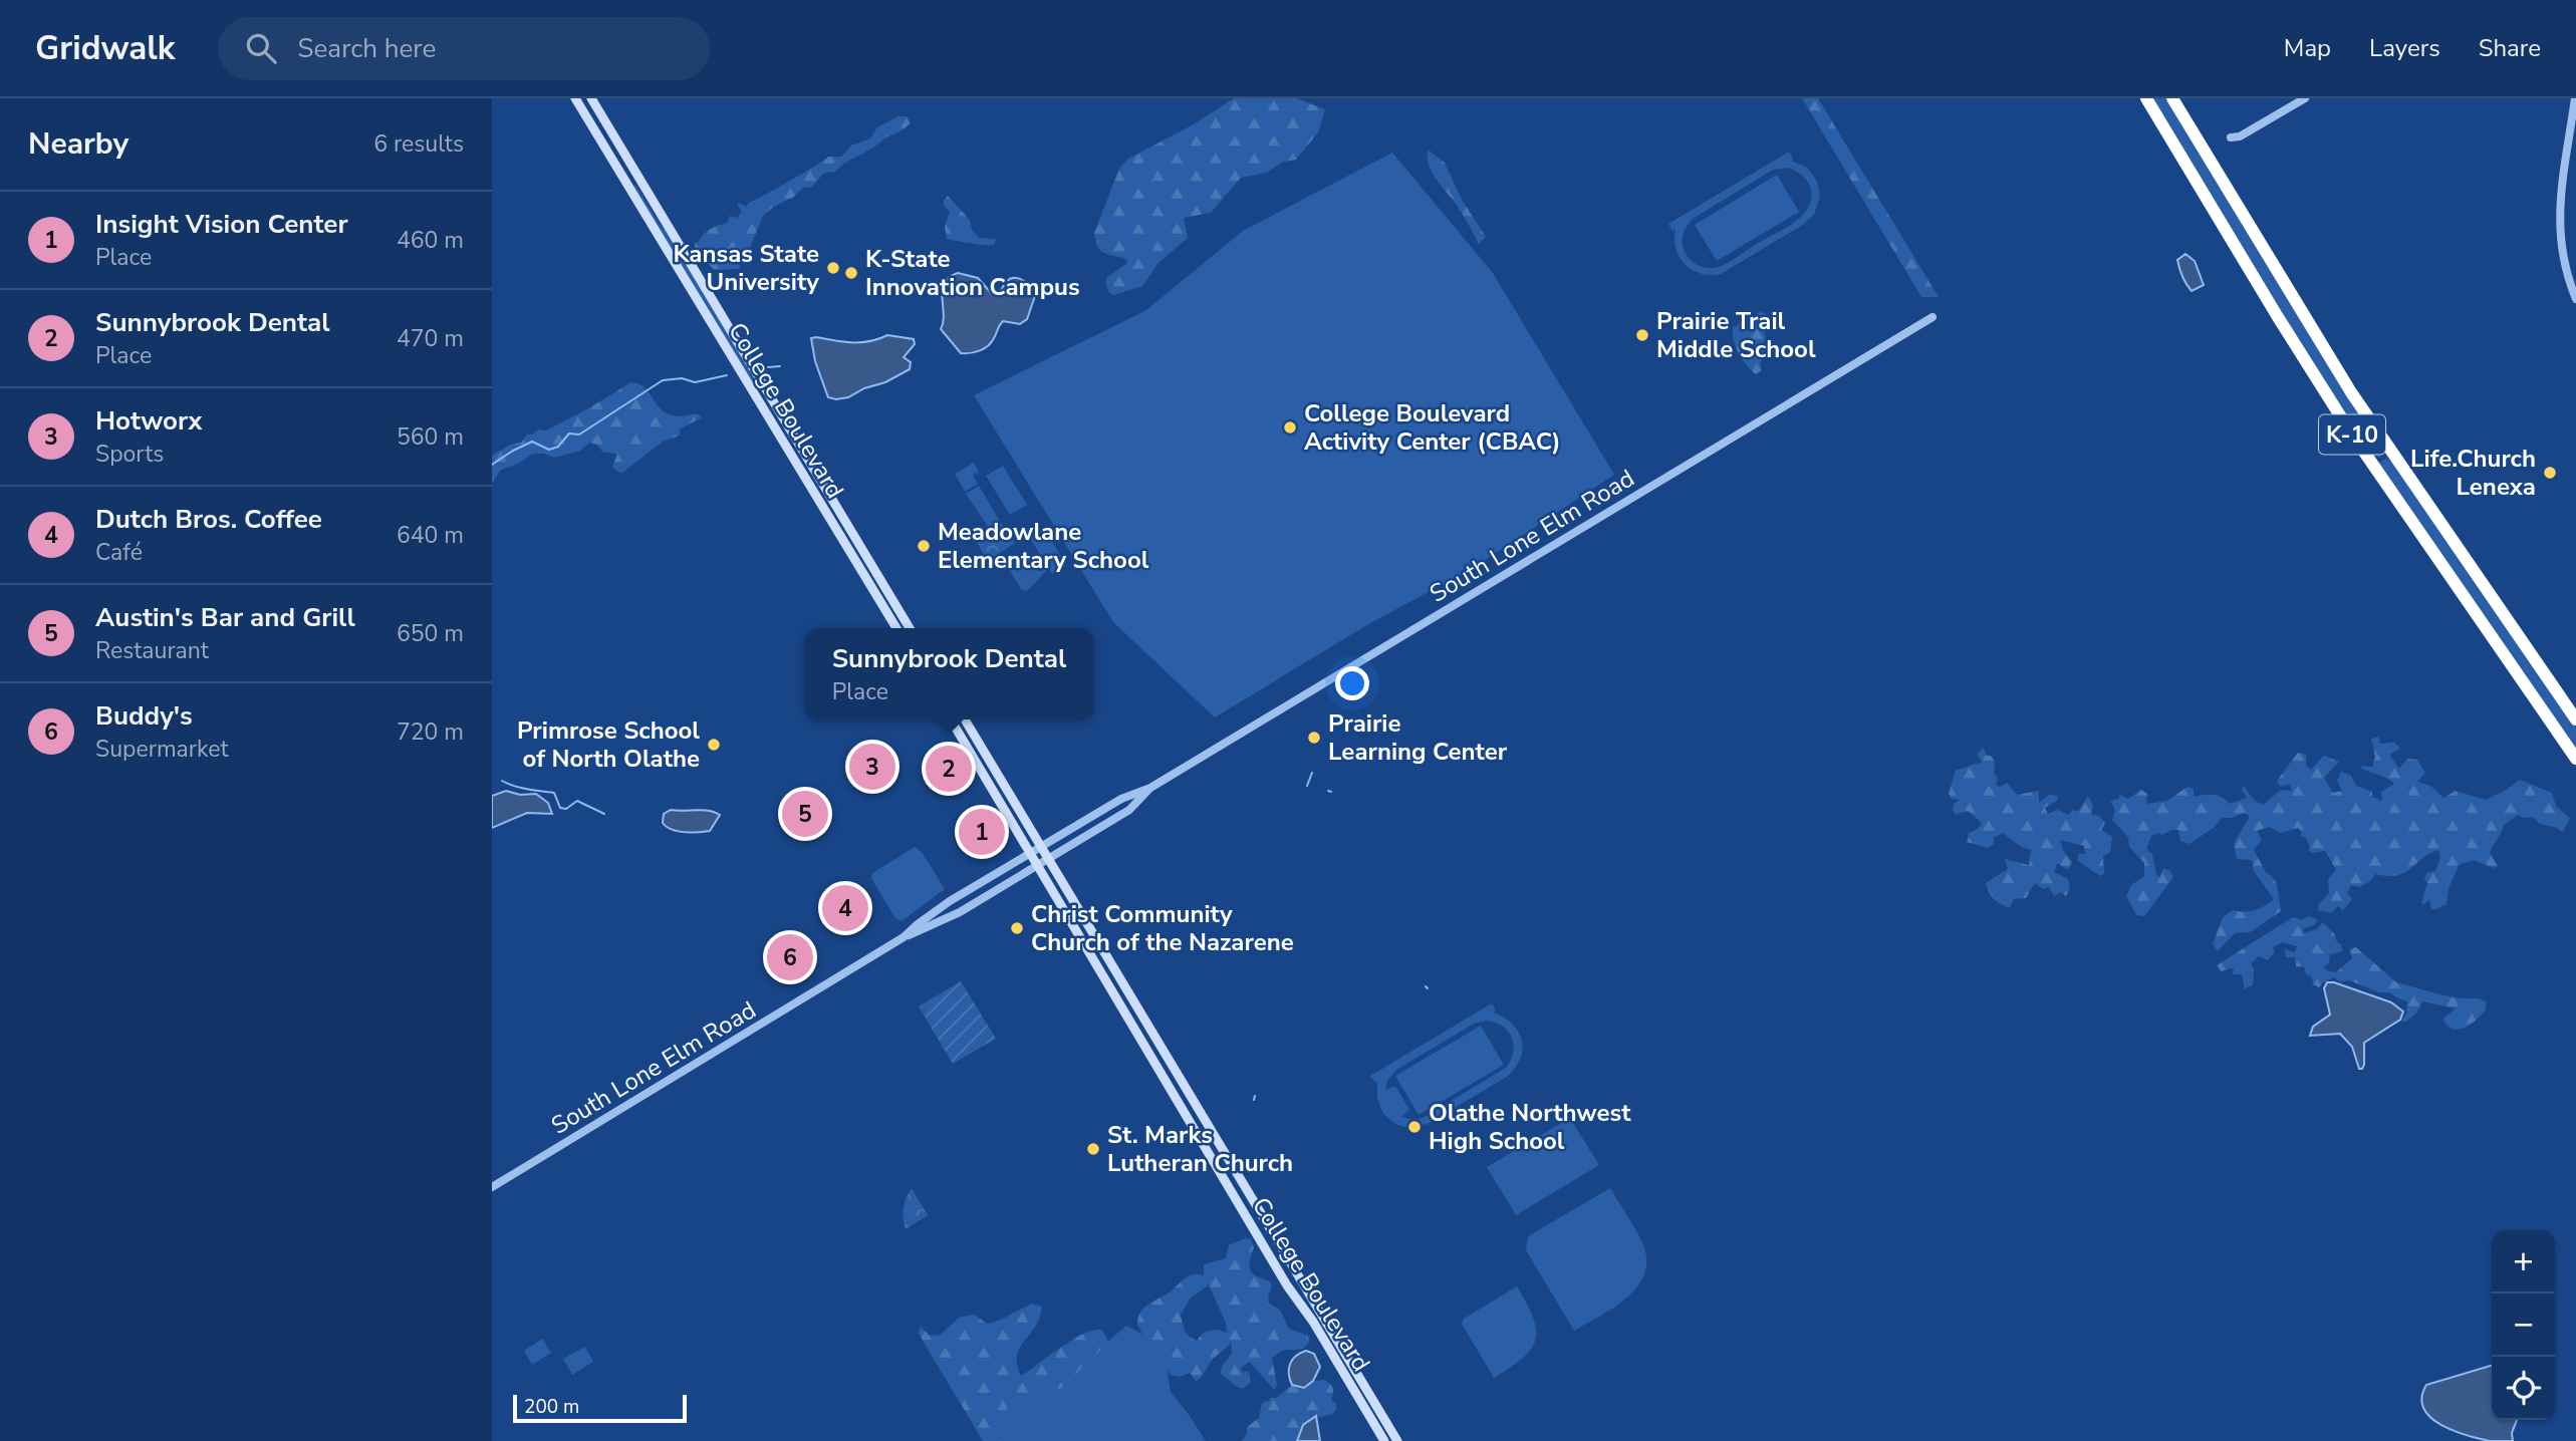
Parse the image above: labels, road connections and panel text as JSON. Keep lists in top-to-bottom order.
{
  "streets": {
    "highway": ["K-10"],
    "main road": ["College Boulevard"],
    "street": ["South Lone Elm Road"]
  },
  "crossings": [
    ["College Boulevard", "South Lone Elm Road"]
  ],
  "places": [
    "Kansas State University",
    "K-State Innovation Campus",
    "Prairie Trail Middle School",
    "College Boulevard Activity Center (CBAC)",
    "Life.Church Lenexa",
    "Meadowlane Elementary School",
    "Prairie Learning Center",
    "Primrose School of North Olathe",
    "Christ Community Church of the Nazarene",
    "Olathe Northwest High School",
    "St. Marks Lutheran Church"
  ],
  "scale_bar": "200 m",
  "page": {
    "header": "Gridwalk",
    "search": "Search here",
    "nav": ["Map", "Layers", "Share"],
    "heading": ["Nearby", "6 results"],
    "list": [
      {
        "mark": "1",
        "name": "Insight Vision Center",
        "note": "Place",
        "value": "460 m"
      },
      {
        "mark": "2",
        "name": "Sunnybrook Dental",
        "note": "Place",
        "value": "470 m"
      },
      {
        "mark": "3",
        "name": "Hotworx",
        "note": "Sports",
        "value": "560 m"
      },
      {
        "mark": "4",
        "name": "Dutch Bros. Coffee",
        "note": "Café",
        "value": "640 m"
      },
      {
        "mark": "5",
        "name": "Austin's Bar and Grill",
        "note": "Restaurant",
        "value": "650 m"
      },
      {
        "mark": "6",
        "name": "Buddy's",
        "note": "Supermarket",
        "value": "720 m"
      }
    ],
    "popup": ["Sunnybrook Dental", "Place"],
    "pins": [
      "3",
      "2",
      "5",
      "1",
      "4",
      "6"
    ],
    "map_buttons": ["+", "−"],
    "scale": "200 m"
  }
}
